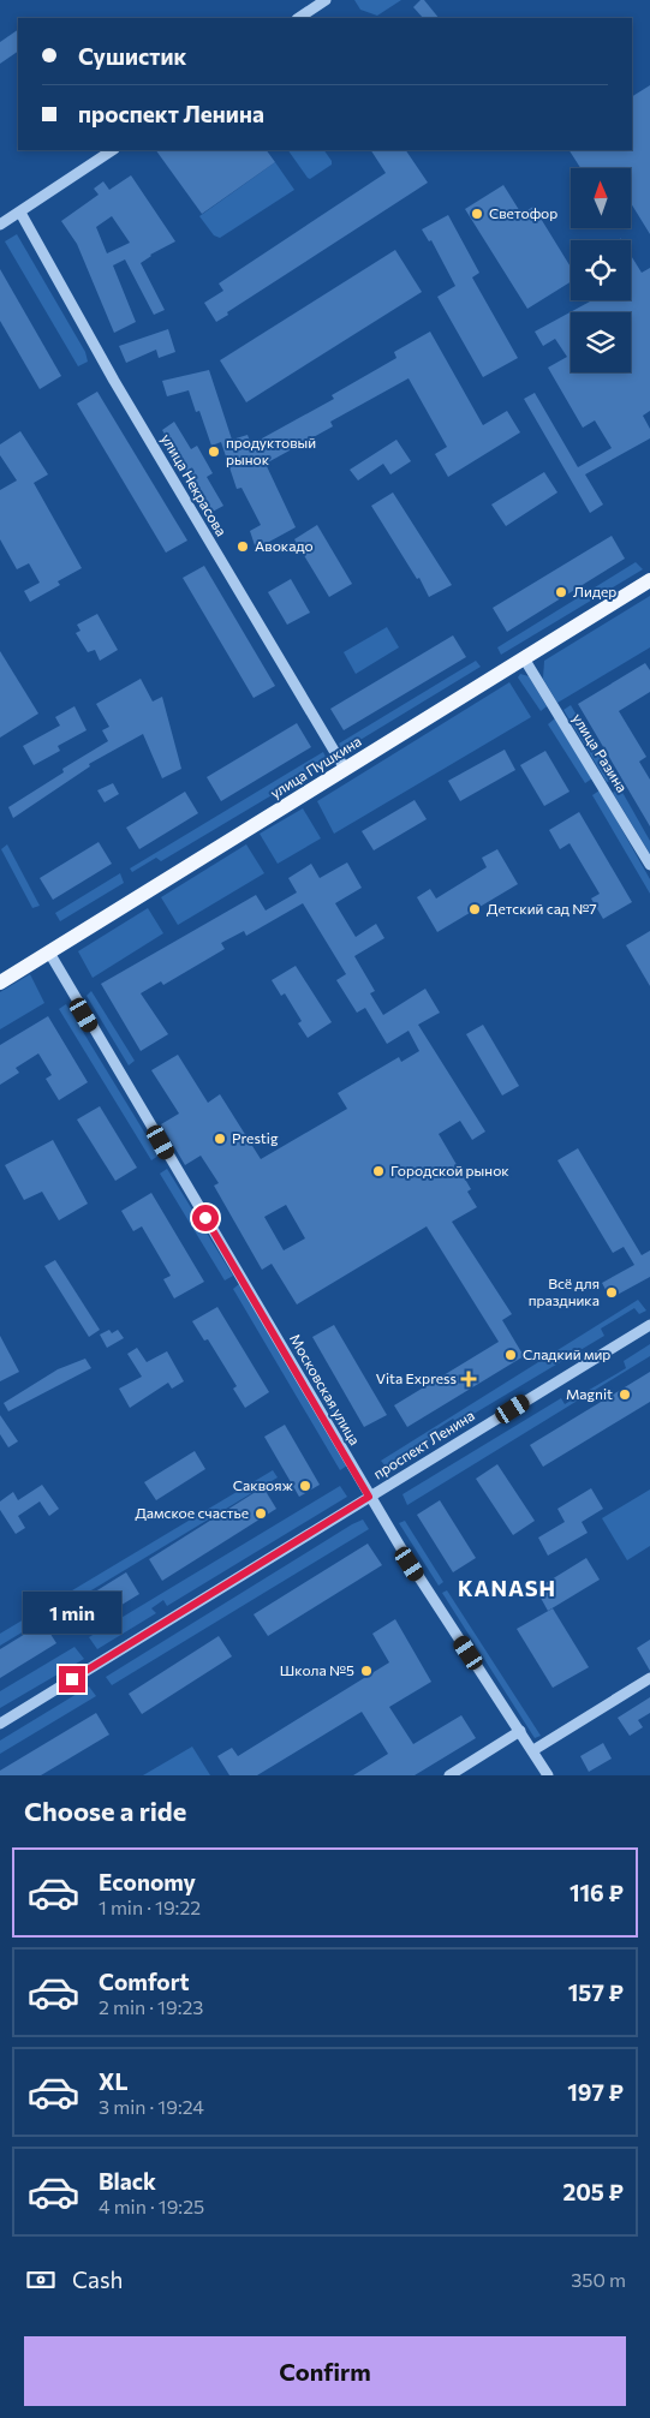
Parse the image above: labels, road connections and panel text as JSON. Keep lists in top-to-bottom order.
{
  "streets": {
    "main road": ["улица Пушкина"],
    "street": [
      "улица Некрасова",
      "улица Разина",
      "Московская улица",
      "проспект Ленина"
    ]
  },
  "crossings": [
    ["улица Некрасова", "улица Пушкина"],
    ["улица Разина", "улица Пушкина"],
    ["улица Пушкина", "Московская улица"],
    ["Московская улица", "проспект Ленина"]
  ],
  "districts": ["KANASH"],
  "places": {
    "other": [
      "Светофор",
      "продуктовый рынок",
      "Авокадо",
      "Лидер",
      "Детский сад №7",
      "Prestig",
      "Городской рынок",
      "Всё для праздника",
      "Сладкий мир",
      "Magnit",
      "Саквояж",
      "Дамское счастье",
      "Школа №5"
    ],
    "health": ["Vita Express"]
  },
  "north": "top",
  "page": {
    "banner": ["Сушистик", "проспект Ленина"],
    "bubble": "1 min",
    "heading": "Choose a ride",
    "list": [
      {
        "name": "Economy",
        "note": "1 min · 19:22",
        "value": "116 ₽"
      },
      {
        "name": "Comfort",
        "note": "2 min · 19:23",
        "value": "157 ₽"
      },
      {
        "name": "XL",
        "note": "3 min · 19:24",
        "value": "197 ₽"
      },
      {
        "name": "Black",
        "note": "4 min · 19:25",
        "value": "205 ₽"
      }
    ],
    "pay": ["Cash", "350 m"],
    "buttons": "Confirm"
  }
}
